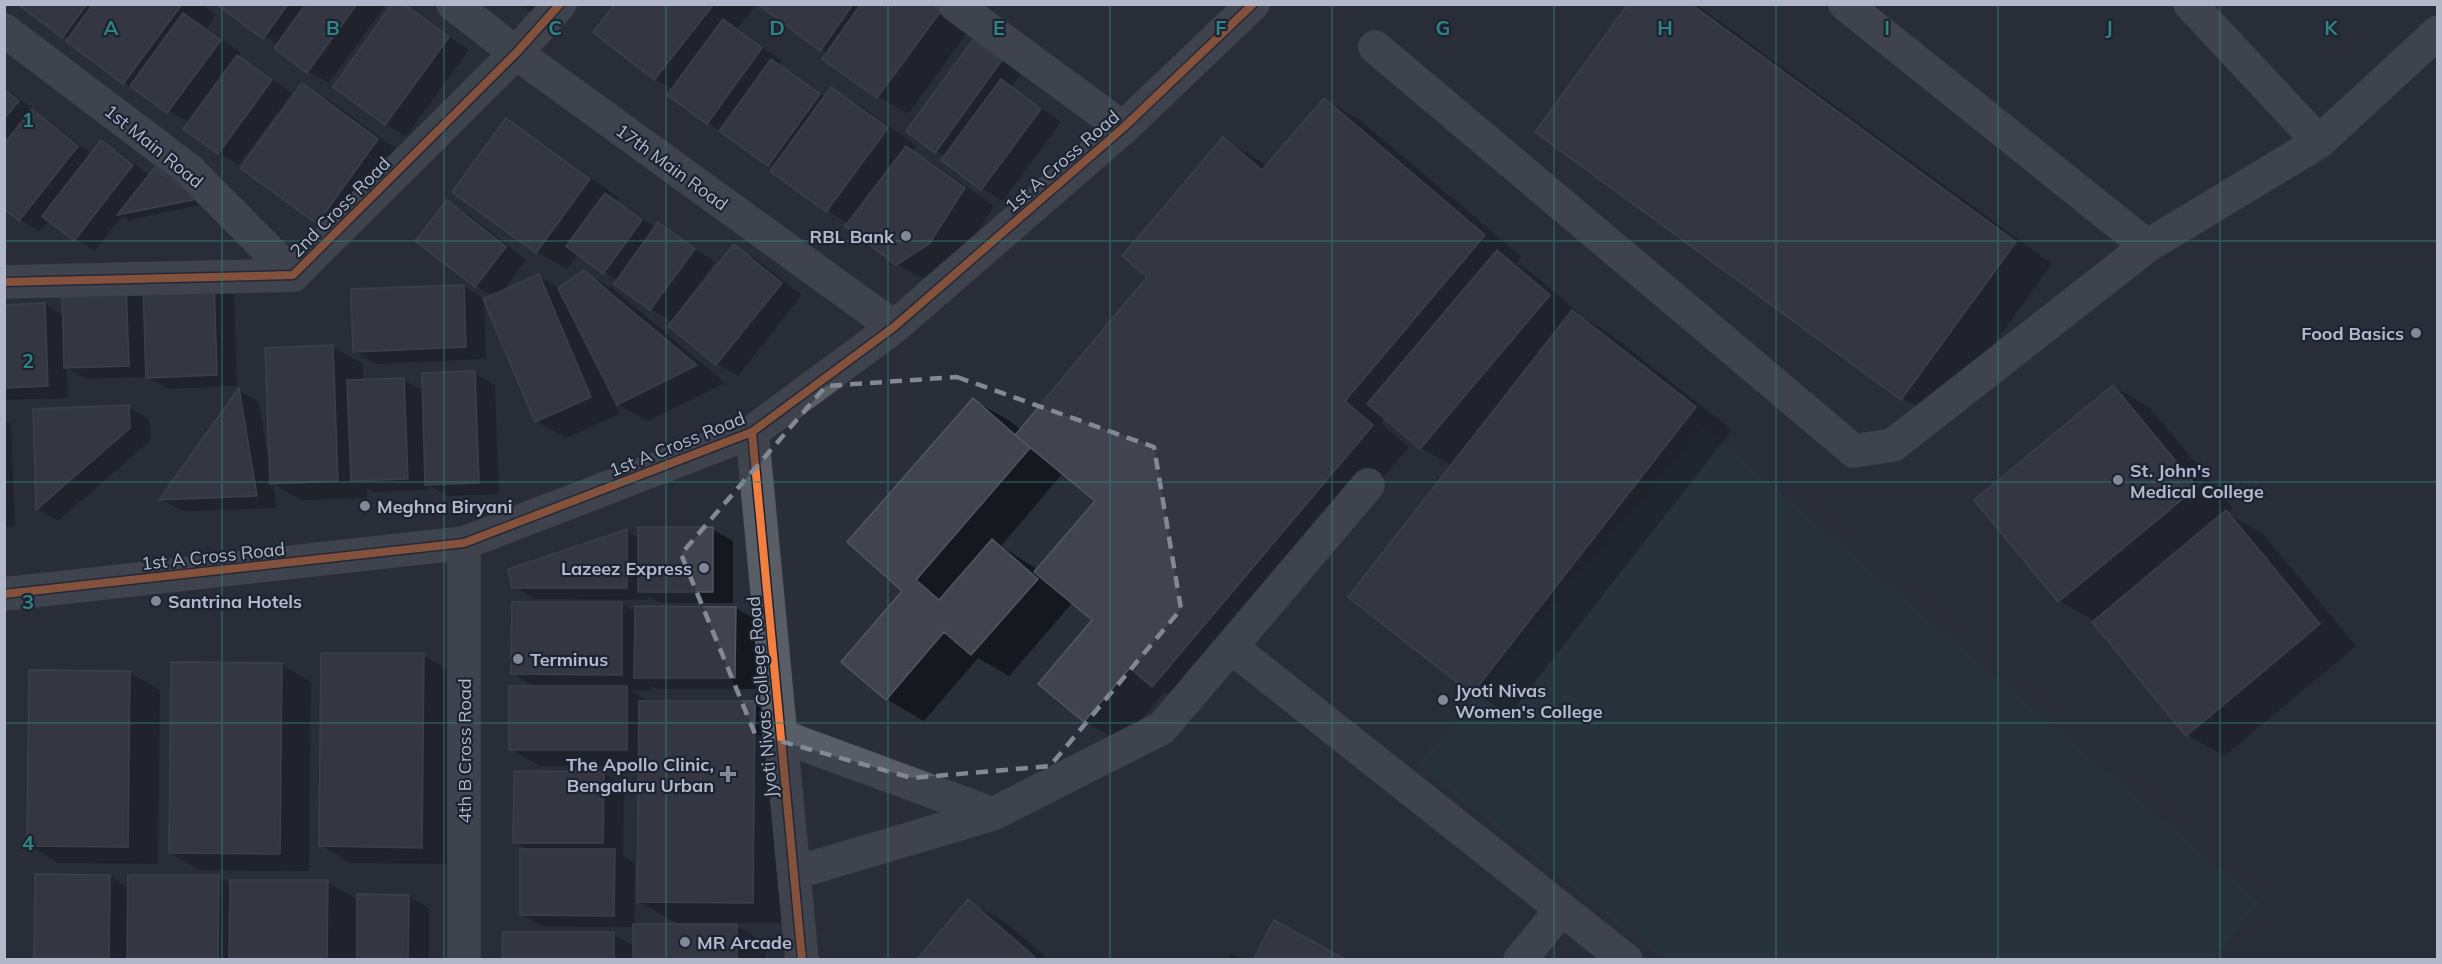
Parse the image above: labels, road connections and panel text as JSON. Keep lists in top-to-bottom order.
{
  "streets": {
    "street": [
      "1st Main Road",
      "1st A Cross Road",
      "17th Main Road",
      "2nd Cross Road",
      "Jyoti Nivas College Road",
      "4th B Cross Road"
    ]
  },
  "crossings": [
    ["1st Main Road", "2nd Cross Road"],
    ["1st A Cross Road", "17th Main Road"],
    ["1st A Cross Road", "Jyoti Nivas College Road"],
    ["1st A Cross Road", "4th B Cross Road"],
    ["17th Main Road", "2nd Cross Road"]
  ],
  "places": {
    "other": [
      "RBL Bank",
      "Food Basics",
      "St. John's Medical College",
      "Meghna Biryani",
      "Lazeez Express",
      "Santrina Hotels",
      "Terminus",
      "Jyoti Nivas Women's College",
      "MR Arcade"
    ],
    "health": ["The Apollo Clinic, Bengaluru Urban"]
  },
  "grid": {
    "columns": [
      "A",
      "B",
      "C",
      "D",
      "E",
      "F",
      "G",
      "H",
      "I",
      "J",
      "K"
    ],
    "rows": [
      "1",
      "2",
      "3",
      "4"
    ]
  }
}
